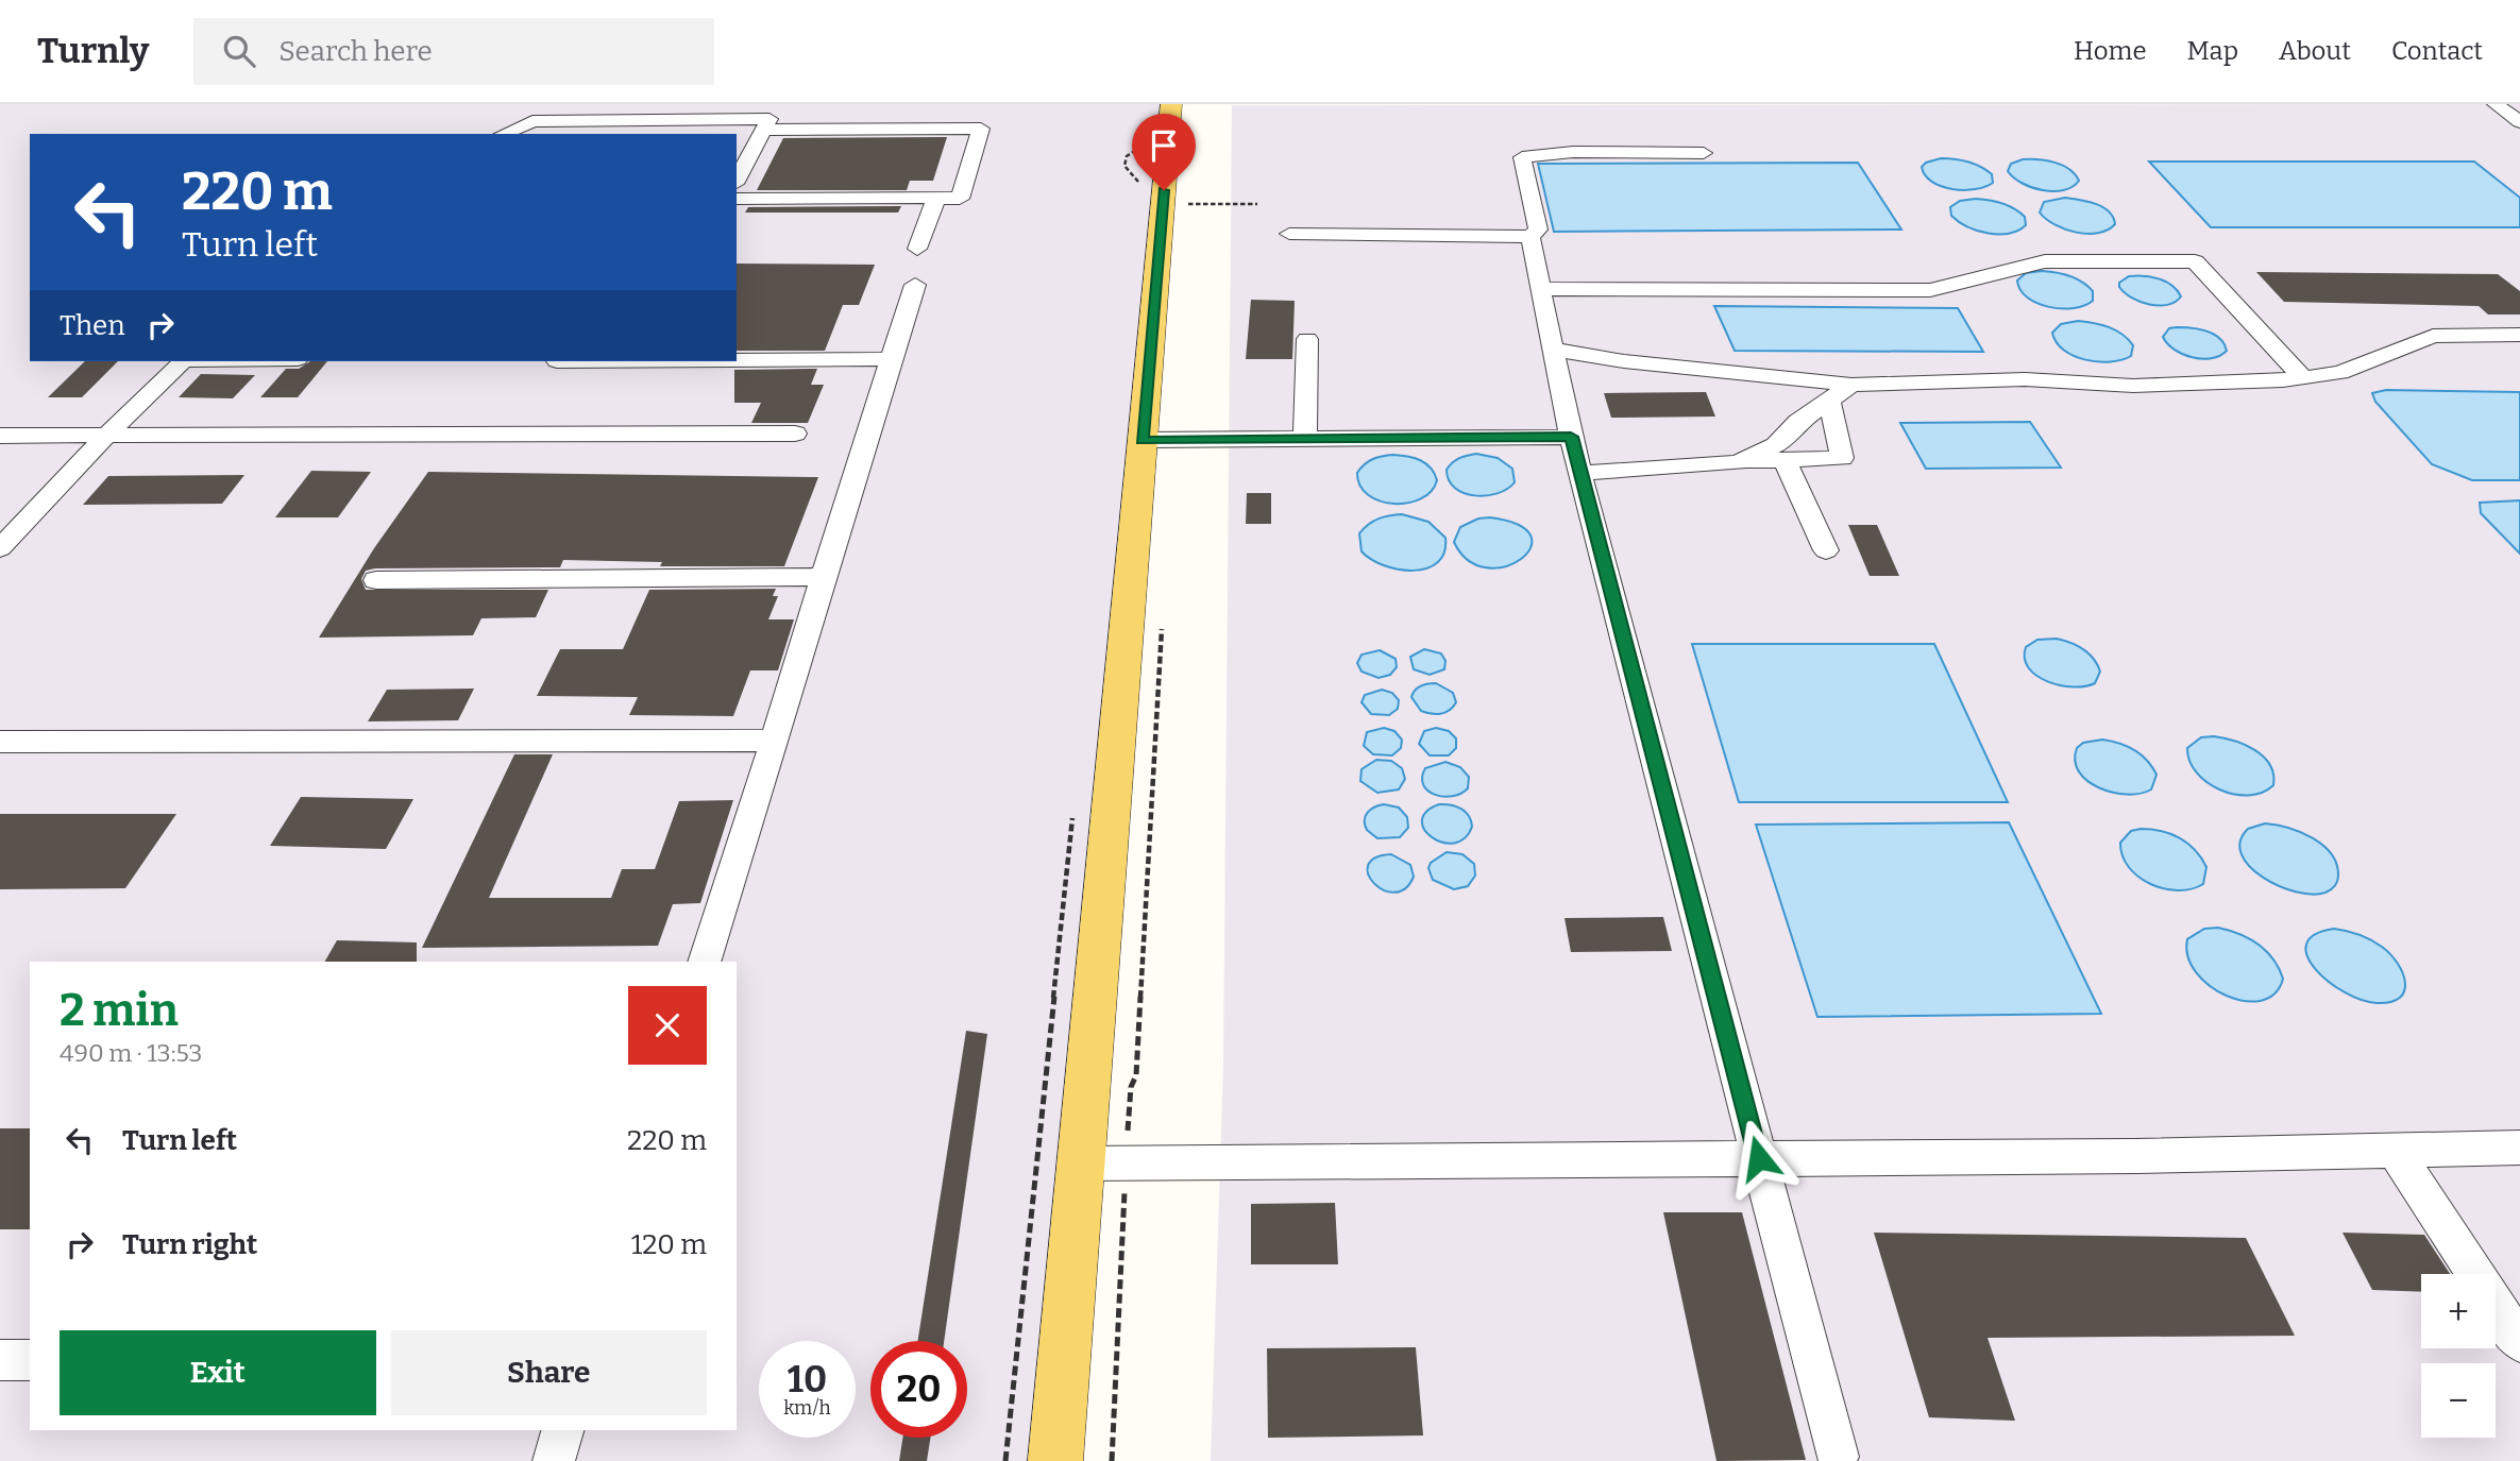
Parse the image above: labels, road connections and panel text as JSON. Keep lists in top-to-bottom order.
{
  "page": {
    "header": "Turnly",
    "search": "Search here",
    "nav": [
      "Home",
      "Map",
      "About",
      "Contact"
    ],
    "turn": ["220 m", "Turn left"],
    "then": "Then",
    "heading": ["2 min", "490 m · 13:53"],
    "list": [
      {
        "name": "Turn left",
        "value": "220 m"
      },
      {
        "name": "Turn right",
        "value": "120 m"
      }
    ],
    "map_buttons": ["+", "−"],
    "buttons": ["Exit", "Share"],
    "speed": "10 km/h",
    "limit": "20"
  }
}
